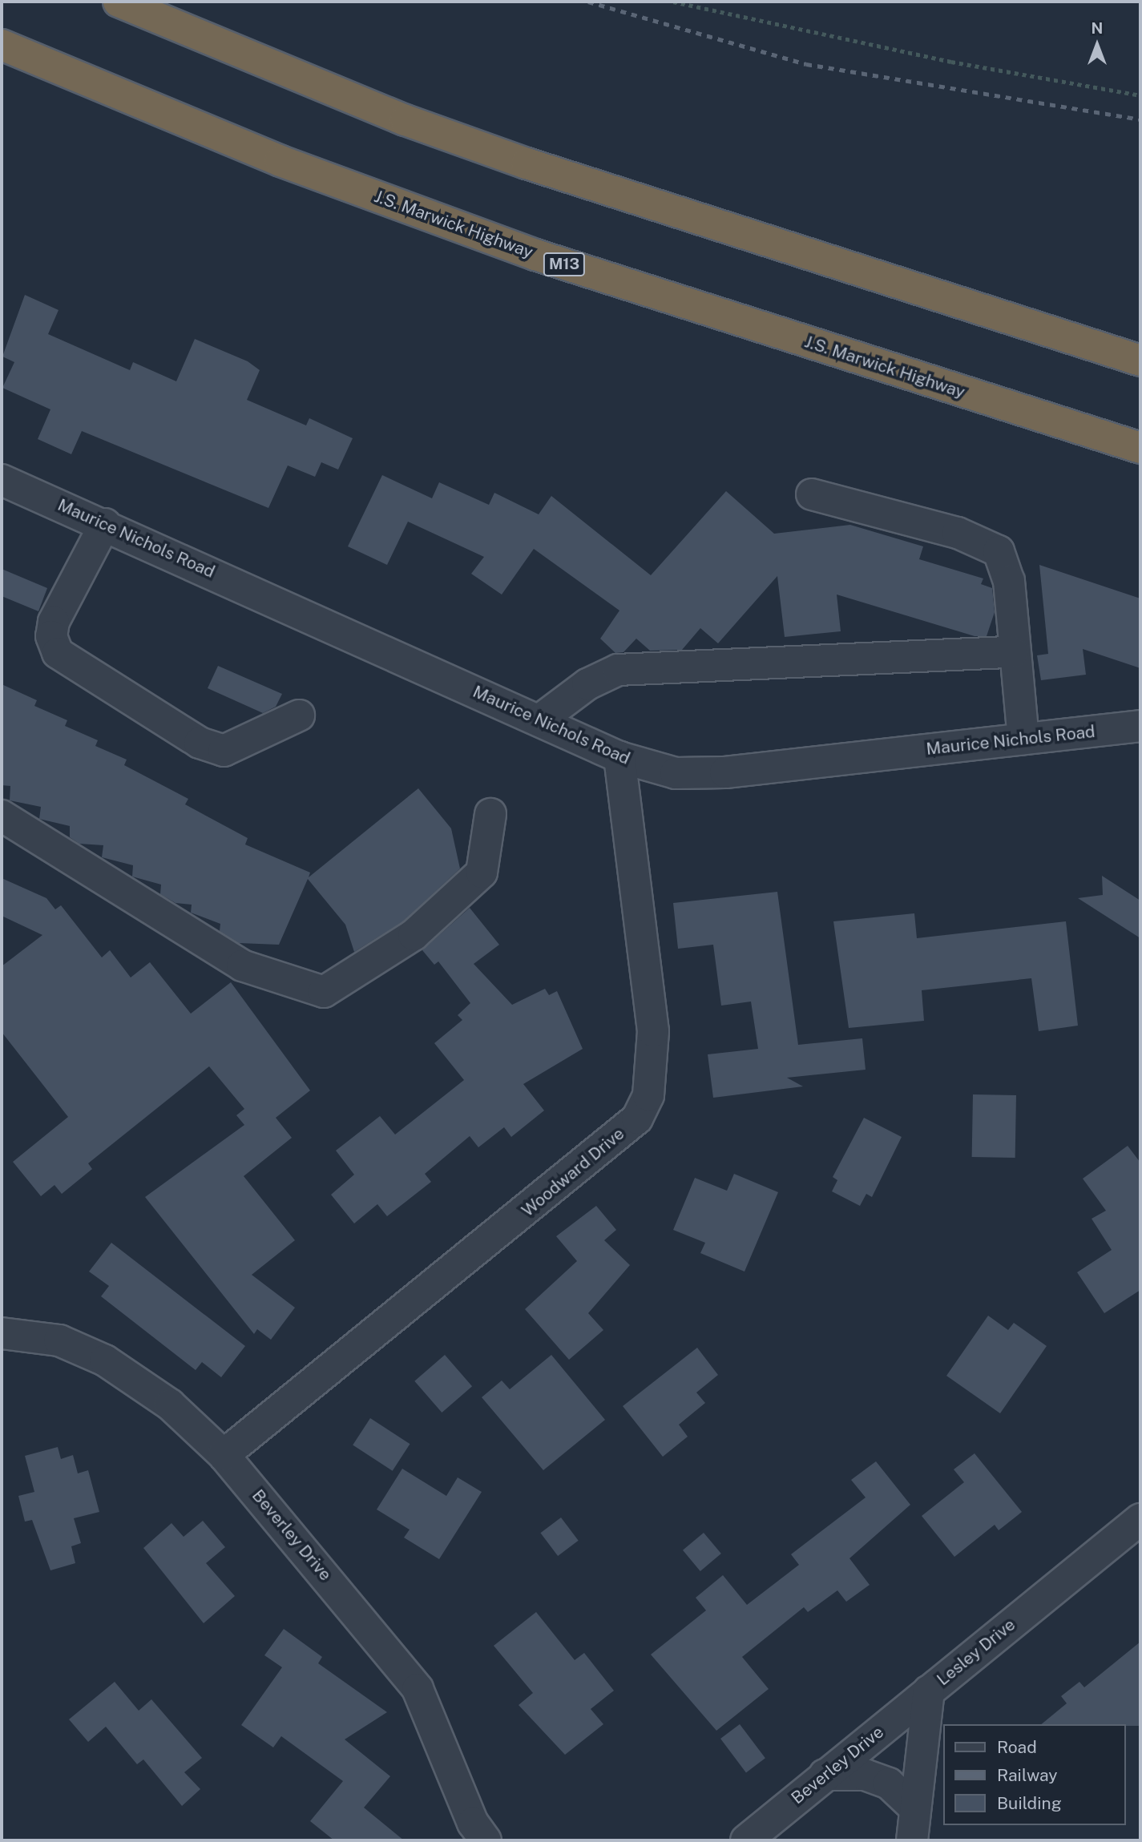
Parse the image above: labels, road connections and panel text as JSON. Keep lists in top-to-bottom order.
{
  "streets": {
    "highway": ["J.S. Marwick Highway", "M13"],
    "street": [
      "Maurice Nichols Road",
      "Woodward Drive",
      "Beverley Drive",
      "Lesley Drive"
    ]
  },
  "crossings": [
    ["Maurice Nichols Road", "Woodward Drive"],
    ["Woodward Drive", "Beverley Drive"],
    ["Beverley Drive", "Lesley Drive"]
  ],
  "legend": ["Road", "Railway", "Building"],
  "north": "top"
}
